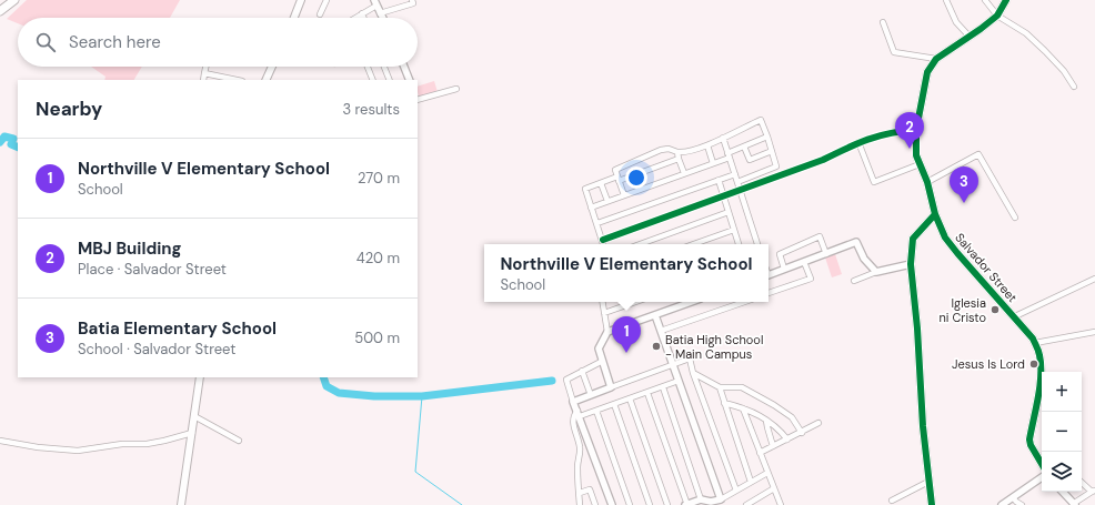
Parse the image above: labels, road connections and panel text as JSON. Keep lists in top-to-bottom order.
{
  "streets": {
    "street": ["Salvador Street"]
  },
  "places": ["Iglesia ni Cristo", "Batia High School - Main Campus", "Jesus Is Lord"],
  "page": {
    "search": "Search here",
    "heading": ["Nearby", "3 results"],
    "pins": ["2", "3", "1"],
    "list": [
      {
        "mark": "1",
        "name": "Northville V Elementary School",
        "note": "School",
        "value": "270 m"
      },
      {
        "mark": "2",
        "name": "MBJ Building",
        "note": "Place · Salvador Street",
        "value": "420 m"
      },
      {
        "mark": "3",
        "name": "Batia Elementary School",
        "note": "School · Salvador Street",
        "value": "500 m"
      }
    ],
    "popup": ["Northville V Elementary School", "School"],
    "map_buttons": ["+", "−"]
  }
}
